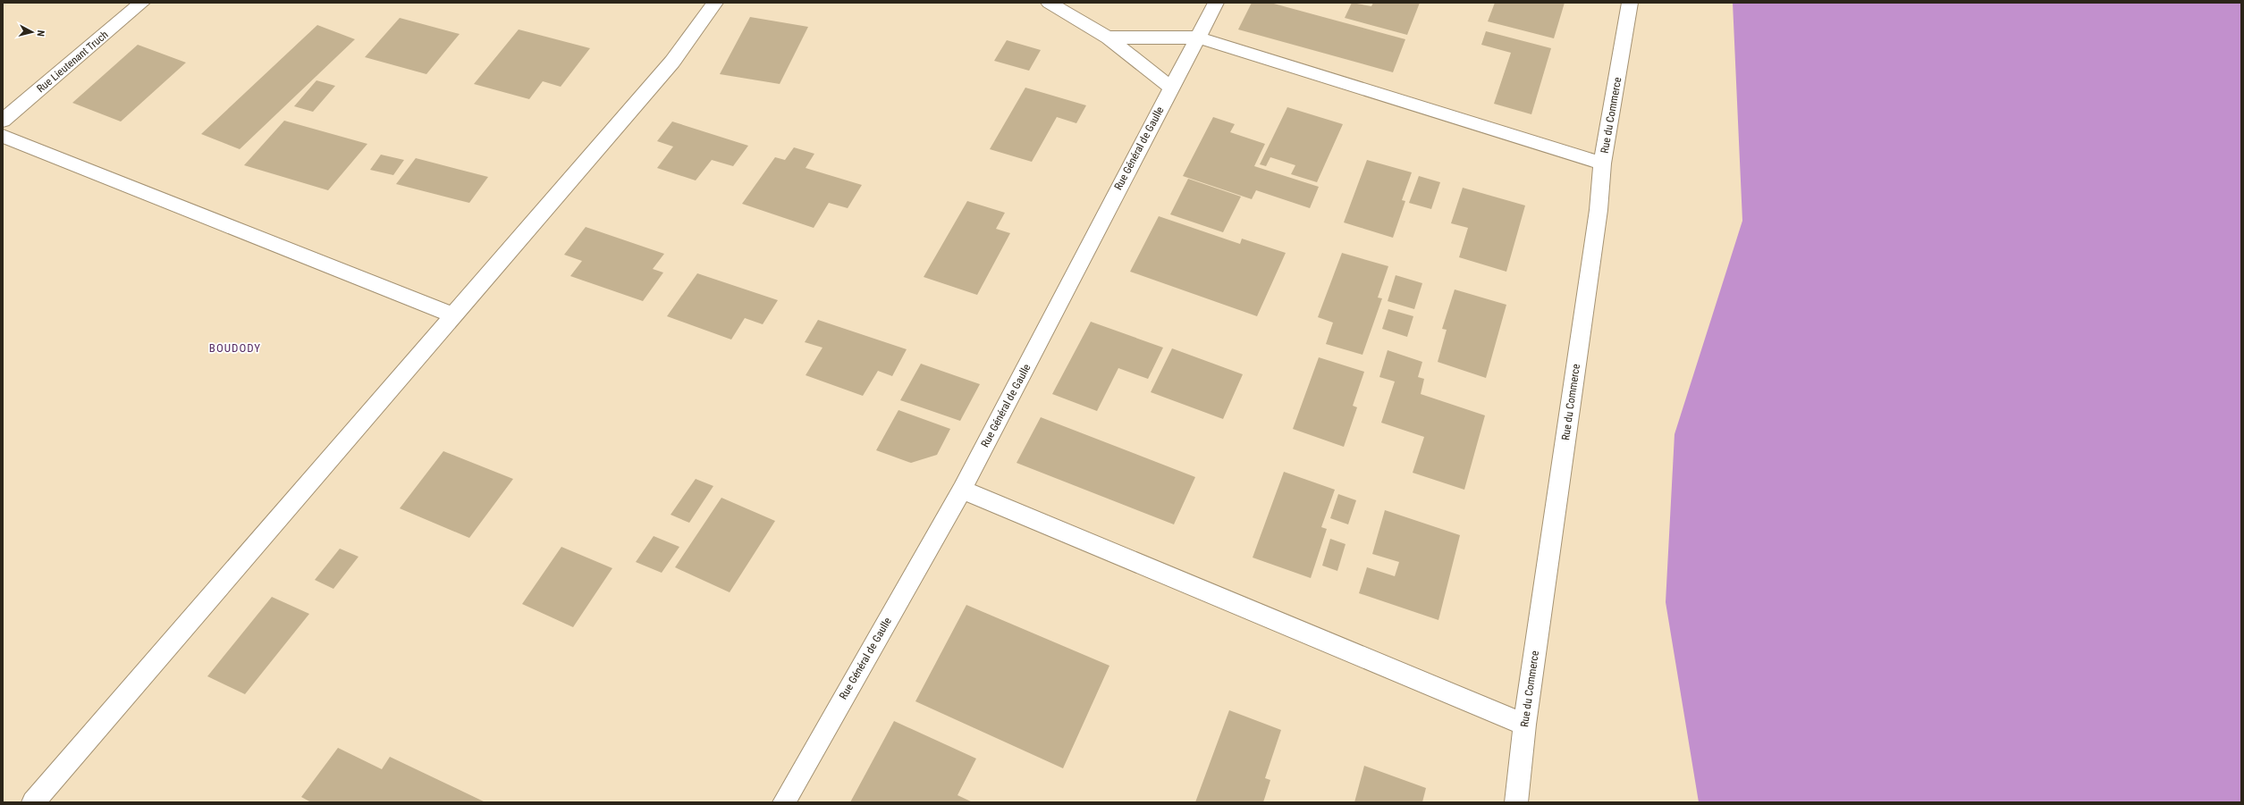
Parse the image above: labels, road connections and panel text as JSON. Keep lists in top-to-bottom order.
{
  "streets": {
    "street": ["Rue Lieutenant Truch", "Rue du Commerce", "Rue Général de Gaulle"]
  },
  "districts": ["BOUDODY"],
  "north": "right"
}
